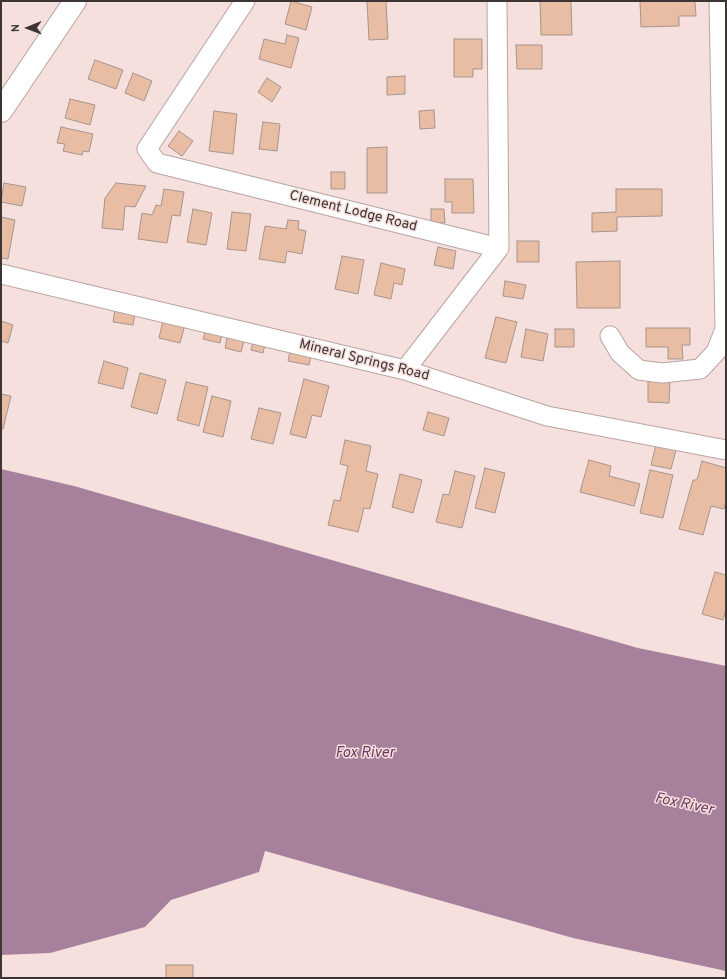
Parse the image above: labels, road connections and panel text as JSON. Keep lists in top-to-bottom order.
{
  "streets": {
    "street": ["Clement Lodge Road", "Mineral Springs Road"]
  },
  "water": ["Fox River"],
  "north": "left"
}
